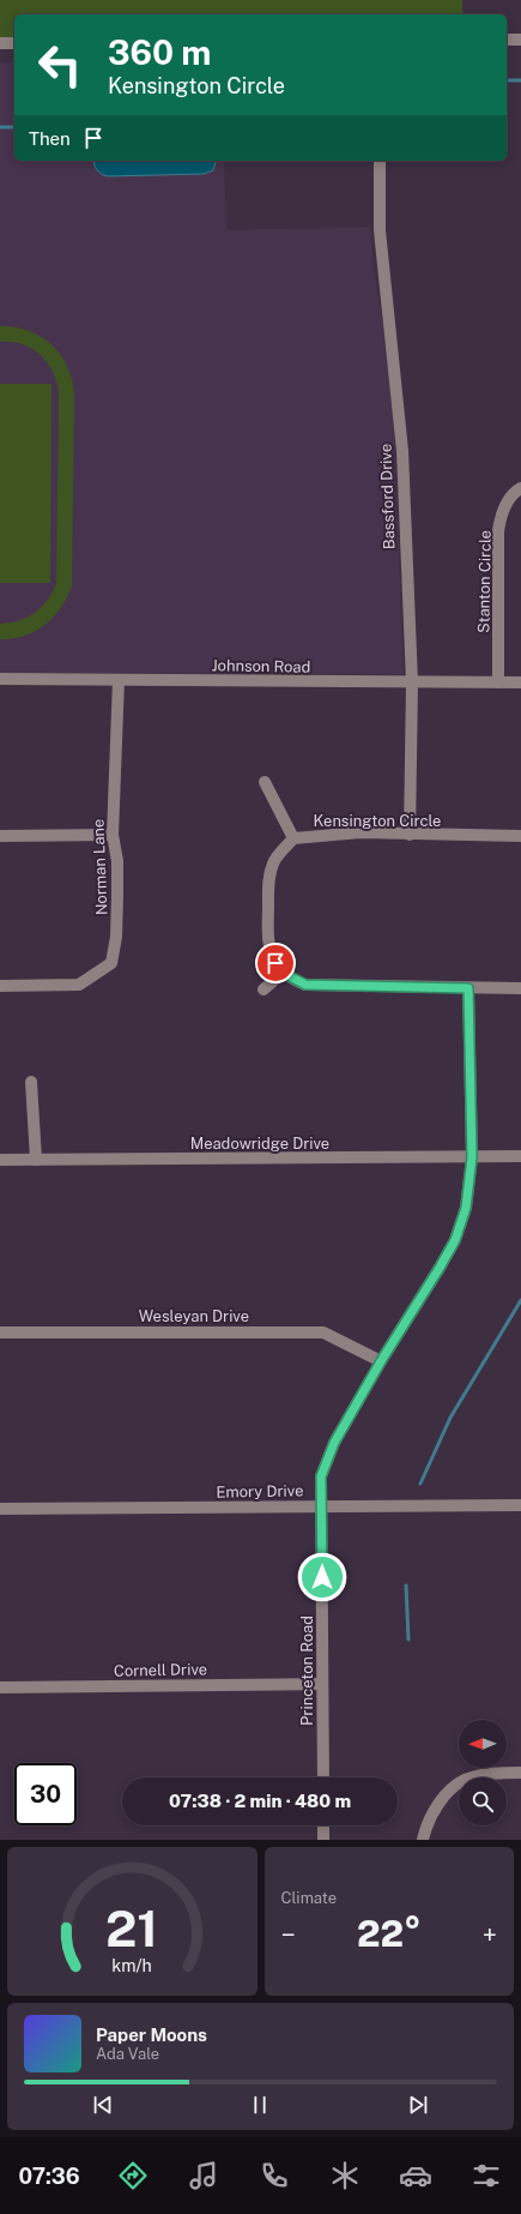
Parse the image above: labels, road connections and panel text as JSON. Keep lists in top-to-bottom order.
{
  "streets": {
    "street": [
      "Bassford Drive",
      "Stanton Circle",
      "Johnson Road",
      "Kensington Circle",
      "Norman Lane",
      "Meadowridge Drive",
      "Wesleyan Drive",
      "Emory Drive",
      "Cornell Drive",
      "Princeton Road"
    ]
  },
  "crossings": [
    ["Bassford Drive", "Johnson Road"],
    ["Bassford Drive", "Kensington Circle"],
    ["Stanton Circle", "Johnson Road"],
    ["Johnson Road", "Norman Lane"],
    ["Meadowridge Drive", "Princeton Road"],
    ["Wesleyan Drive", "Princeton Road"],
    ["Emory Drive", "Princeton Road"],
    ["Cornell Drive", "Princeton Road"]
  ],
  "north": "left",
  "page": {
    "turn": ["360 m", "Kensington Circle"],
    "then": "Then",
    "limit": "30",
    "trip": "07:38 · 2 min · 480 m",
    "tile": "Climate",
    "heat": ["−", "22°", "+"],
    "song": ["Paper Moons", "Ada Vale"],
    "tabs": "07:36",
    "gauge": ["21", "km/h"]
  }
}
